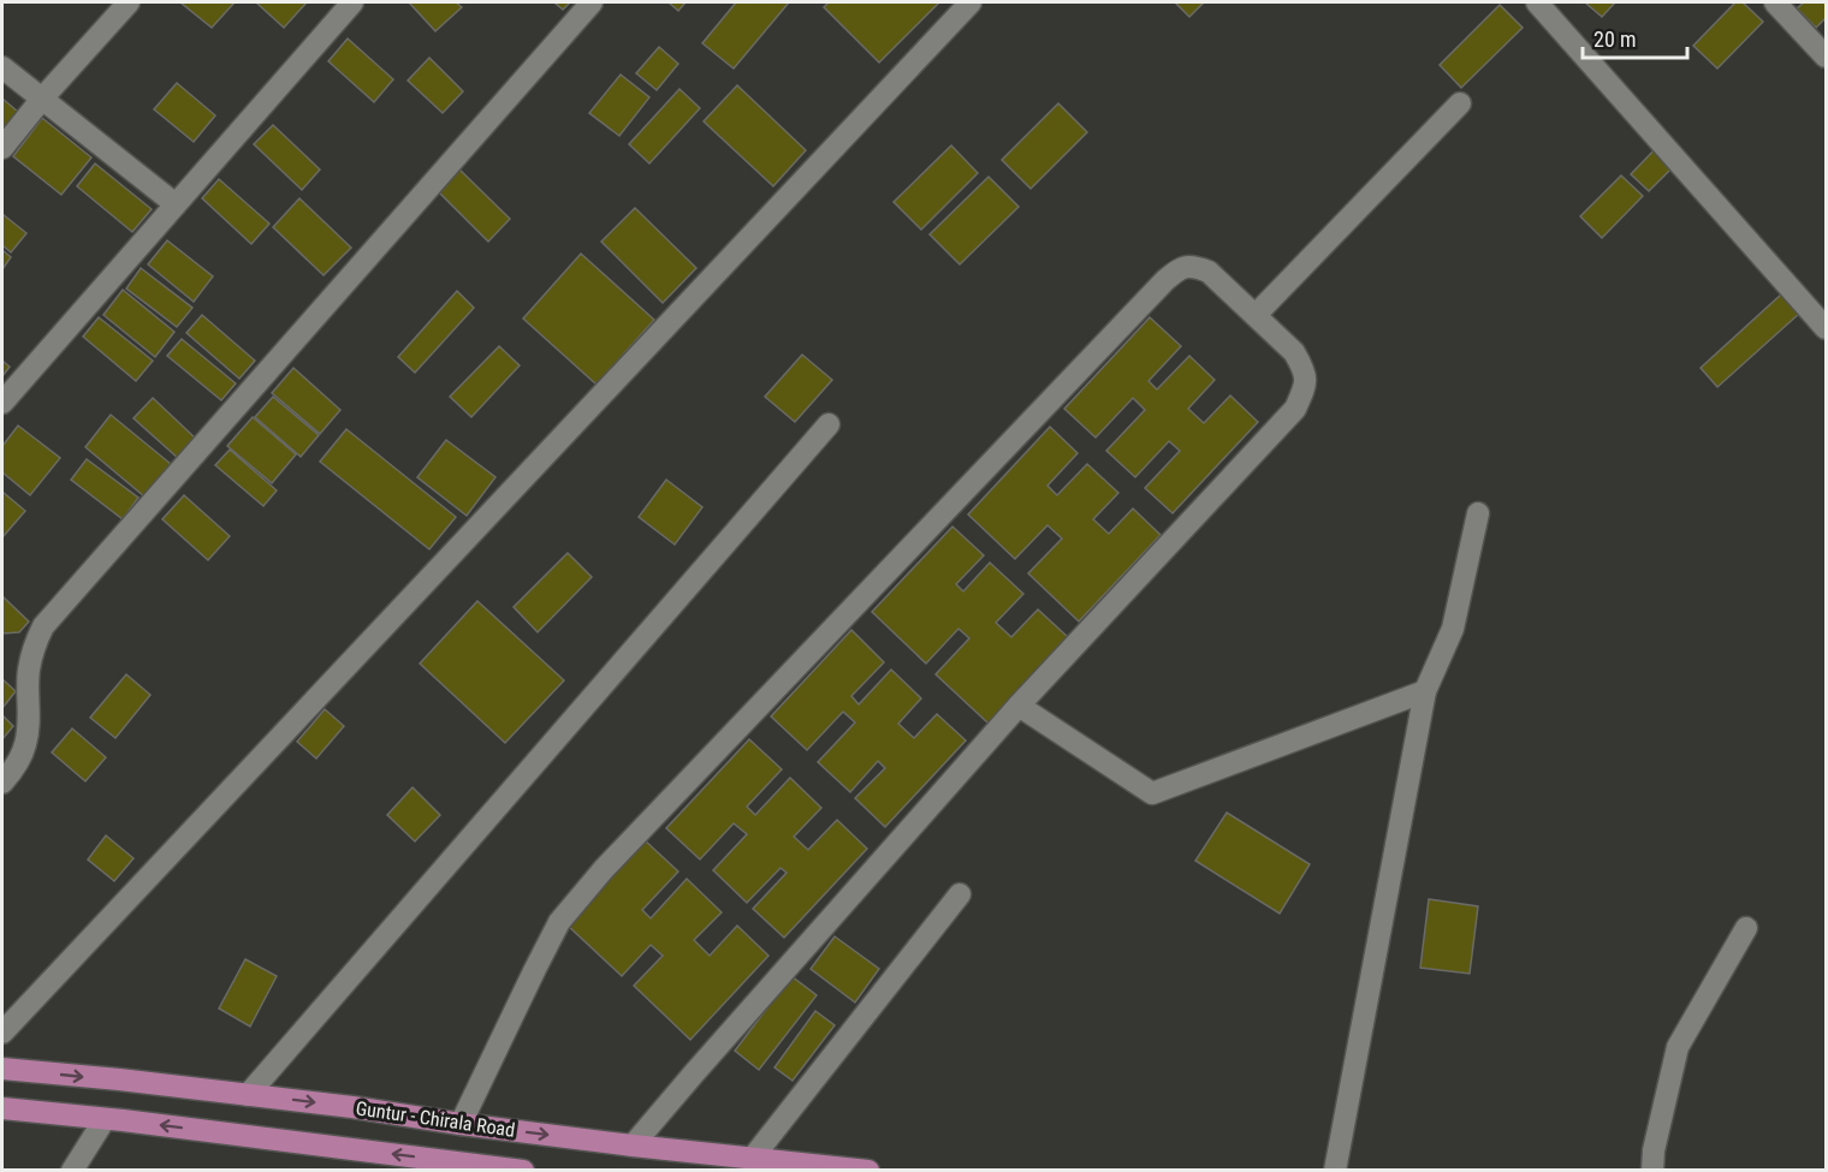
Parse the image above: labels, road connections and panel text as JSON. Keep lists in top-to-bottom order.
{
  "streets": {
    "main road": ["Guntur - Chirala Road"]
  },
  "scale_bar": "20 m"
}
